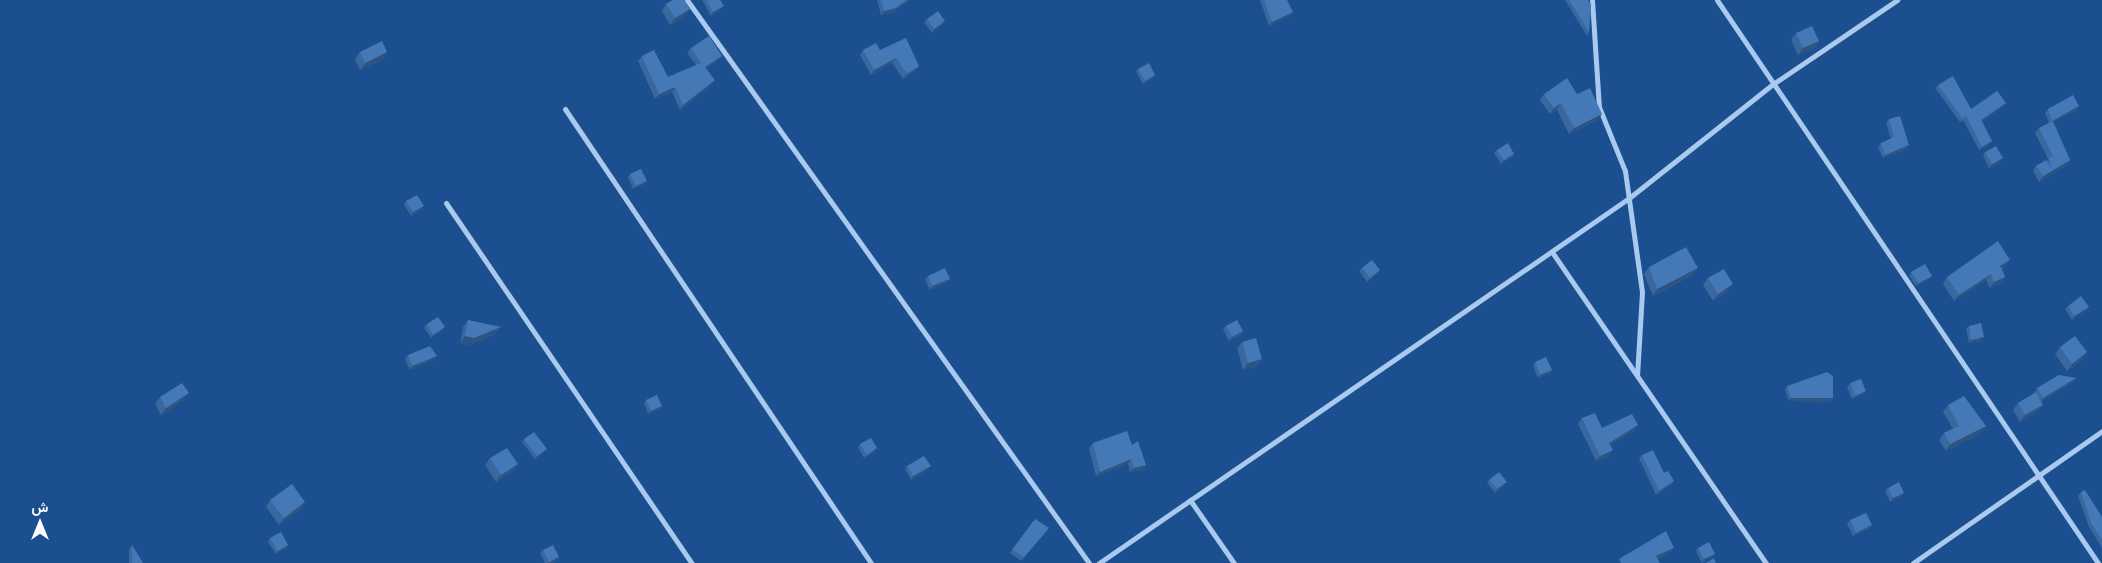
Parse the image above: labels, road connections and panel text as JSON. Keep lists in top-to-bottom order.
{
  "north": "top"
}
